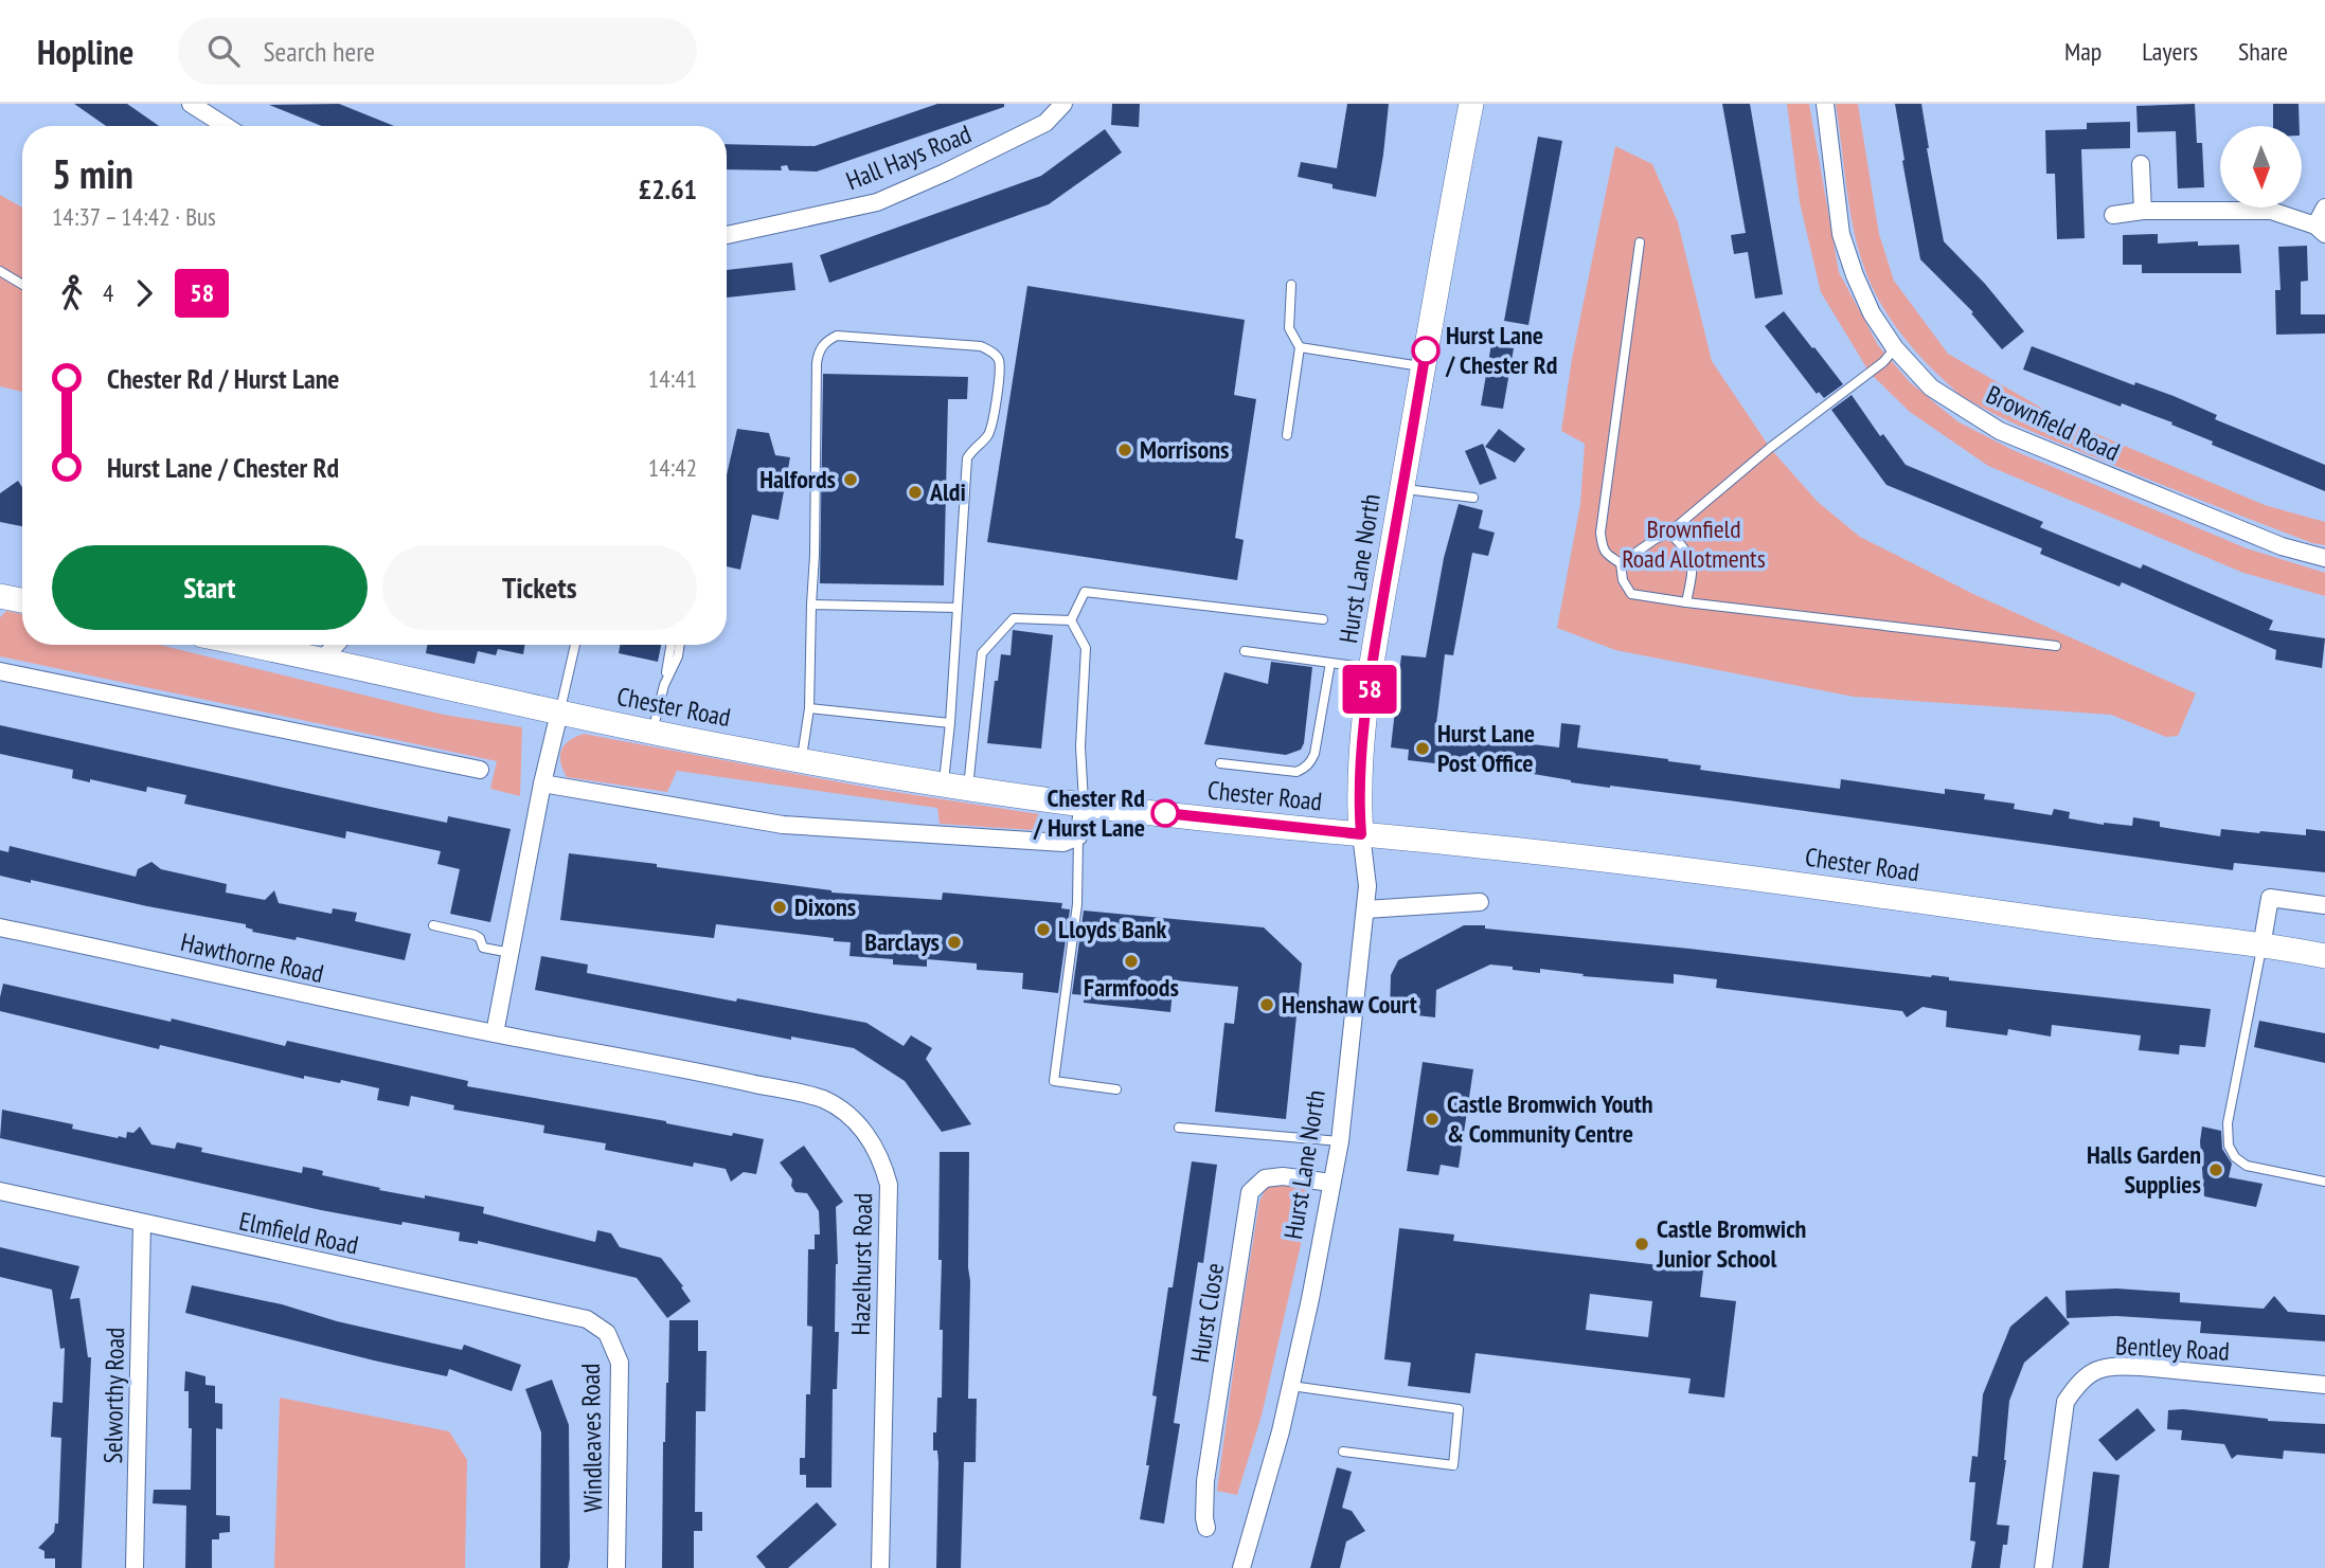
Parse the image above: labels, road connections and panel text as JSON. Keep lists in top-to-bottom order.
{
  "streets": {
    "main road": ["Hurst Lane North", "Chester Road"],
    "street": [
      "Hall Hays Road",
      "Brownfield Road",
      "Hawthorne Road",
      "Elmfield Road",
      "Hazelhurst Road",
      "Hurst Close",
      "Bentley Road",
      "Selworthy Road",
      "Windleaves Road"
    ]
  },
  "crossings": [
    ["Hurst Lane North", "Chester Road"],
    ["Hurst Lane North", "Hurst Close"],
    ["Hawthorne Road", "Hazelhurst Road"],
    ["Elmfield Road", "Selworthy Road"],
    ["Elmfield Road", "Windleaves Road"]
  ],
  "parks": ["Brownfield Road Allotments"],
  "places": [
    "Hurst Lane / Chester Rd",
    "Morrisons",
    "Halfords",
    "Aldi",
    "Hurst Lane Post Office",
    "Chester Rd / Hurst Lane",
    "Dixons",
    "Lloyds Bank",
    "Barclays",
    "Farmfoods",
    "Henshaw Court",
    "Castle Bromwich Youth & Community Centre",
    "Halls Garden Supplies",
    "Castle Bromwich Junior School"
  ],
  "lines": ["bus line 58"],
  "north": "bottom",
  "page": {
    "header": "Hopline",
    "search": "Search here",
    "nav": ["Map", "Layers", "Share"],
    "on_map": "58",
    "heading": ["5 min", "14:37 – 14:42 · Bus", "£2.61"],
    "legs": ["4", "58"],
    "list": [
      {
        "name": "Chester Rd / Hurst Lane",
        "value": "14:41"
      },
      {
        "name": "Hurst Lane / Chester Rd",
        "value": "14:42"
      }
    ],
    "buttons": ["Start", "Tickets"]
  }
}
